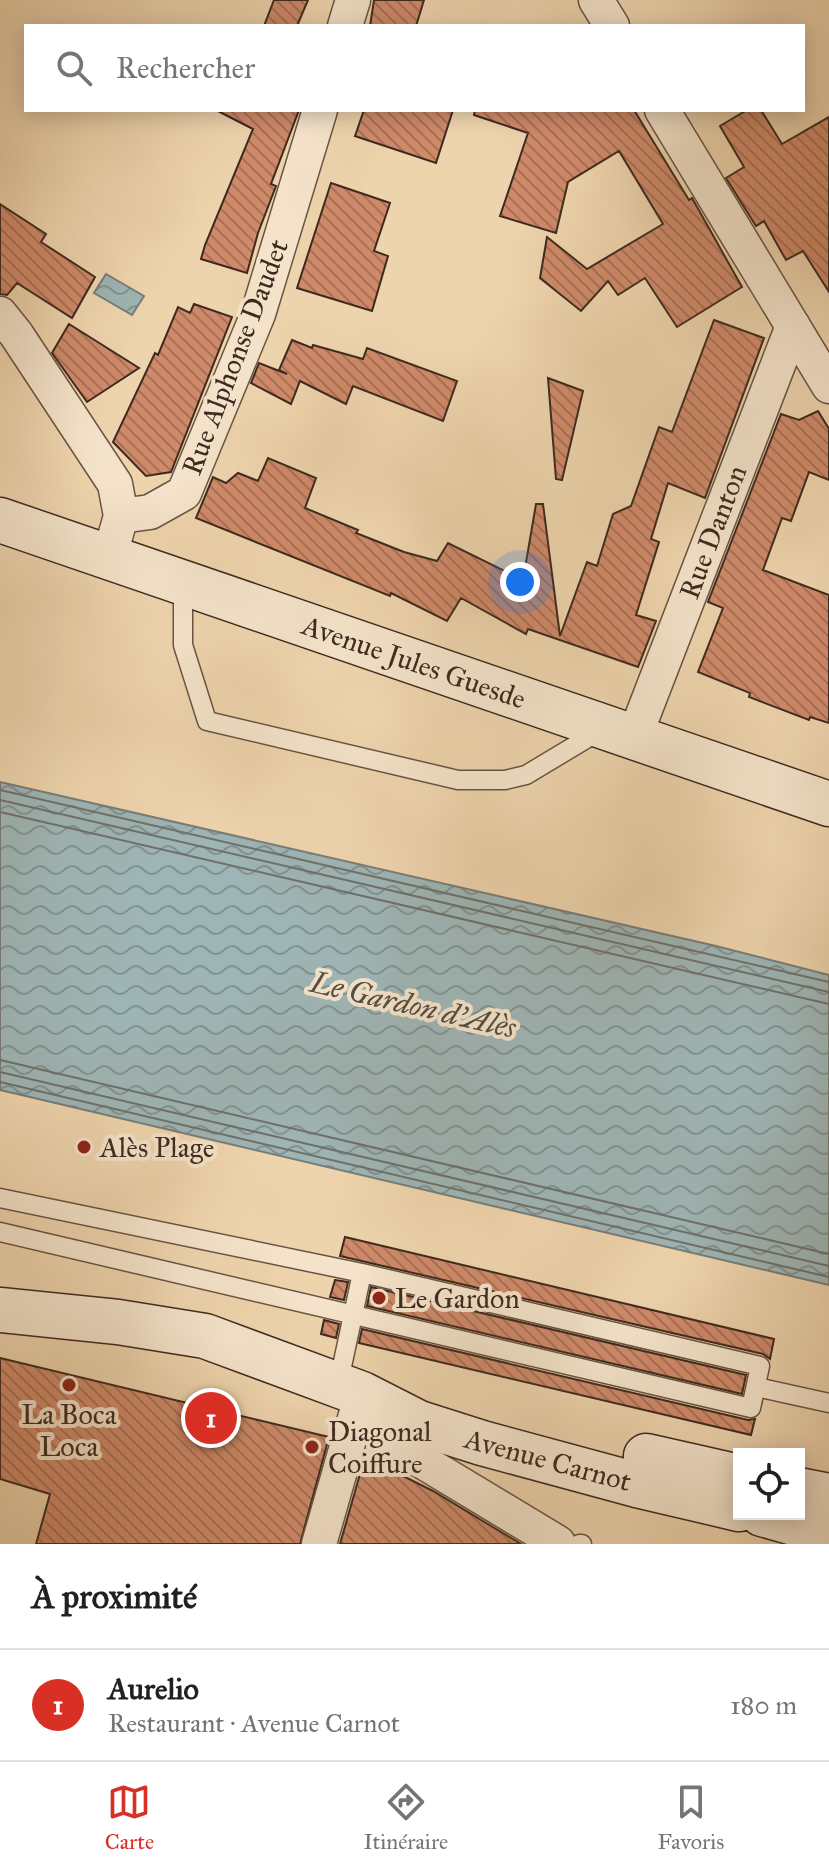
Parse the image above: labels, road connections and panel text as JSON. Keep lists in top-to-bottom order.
{
  "streets": {
    "main road": ["Avenue Jules Guesde", "Avenue Carnot"],
    "street": ["Rue Alphonse Daudet", "Rue Danton"]
  },
  "crossings": [
    ["Rue Alphonse Daudet", "Avenue Jules Guesde"],
    ["Rue Danton", "Avenue Jules Guesde"]
  ],
  "water": ["Le Gardon d'Alès"],
  "places": [
    "Alès Plage",
    "Le Gardon",
    "La Boca Loca",
    "Diagonal Coiffure"
  ],
  "page": {
    "search": "Rechercher",
    "pins": "1",
    "heading": "À proximité",
    "list": [
      {
        "mark": "1",
        "name": "Aurelio",
        "note": "Restaurant · Avenue Carnot",
        "value": "180 m"
      }
    ],
    "nav": ["Carte", "Itinéraire", "Favoris"]
  }
}
